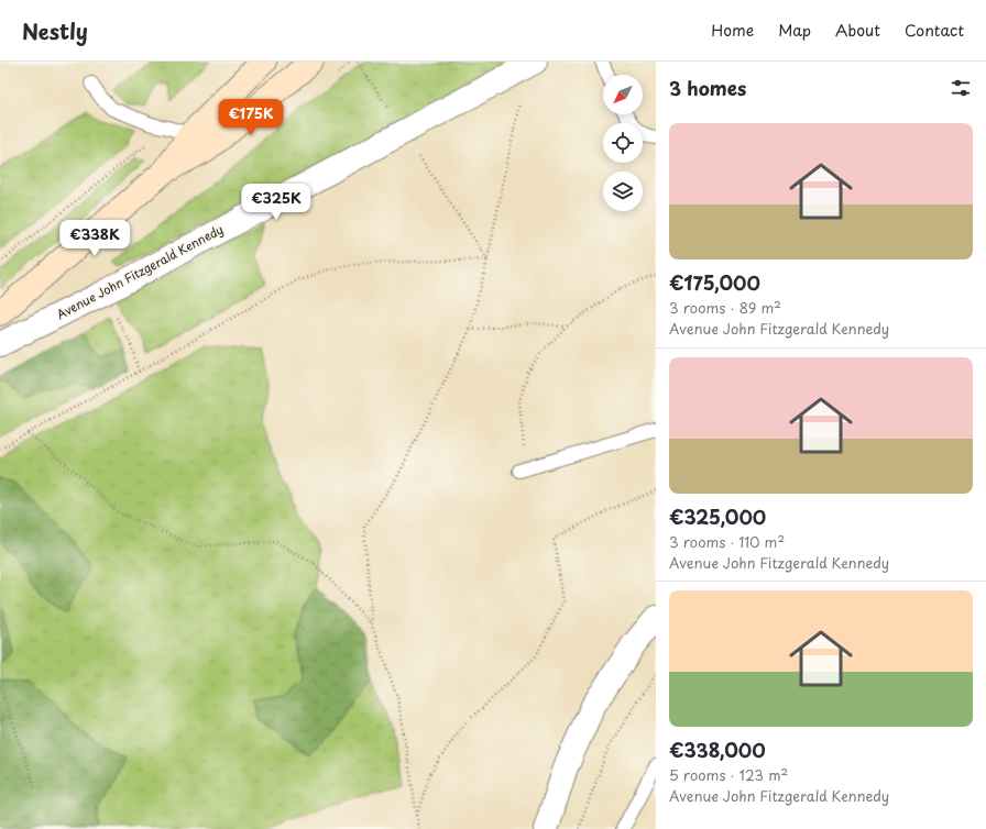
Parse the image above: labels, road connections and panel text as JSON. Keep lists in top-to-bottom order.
{
  "streets": {
    "street": ["Avenue John Fitzgerald Kennedy"]
  },
  "north": "bottom left",
  "page": {
    "header": "Nestly",
    "nav": [
      "Home",
      "Map",
      "About",
      "Contact"
    ],
    "heading": "3 homes",
    "price": ["€175K", "€325K", "€338K"],
    "list": [
      {
        "name": "€175,000",
        "note": "3 rooms · 89 m² · Avenue John Fitzgerald Kennedy"
      },
      {
        "name": "€325,000",
        "note": "3 rooms · 110 m² · Avenue John Fitzgerald Kennedy"
      },
      {
        "name": "€338,000",
        "note": "5 rooms · 123 m² · Avenue John Fitzgerald Kennedy"
      }
    ]
  }
}
